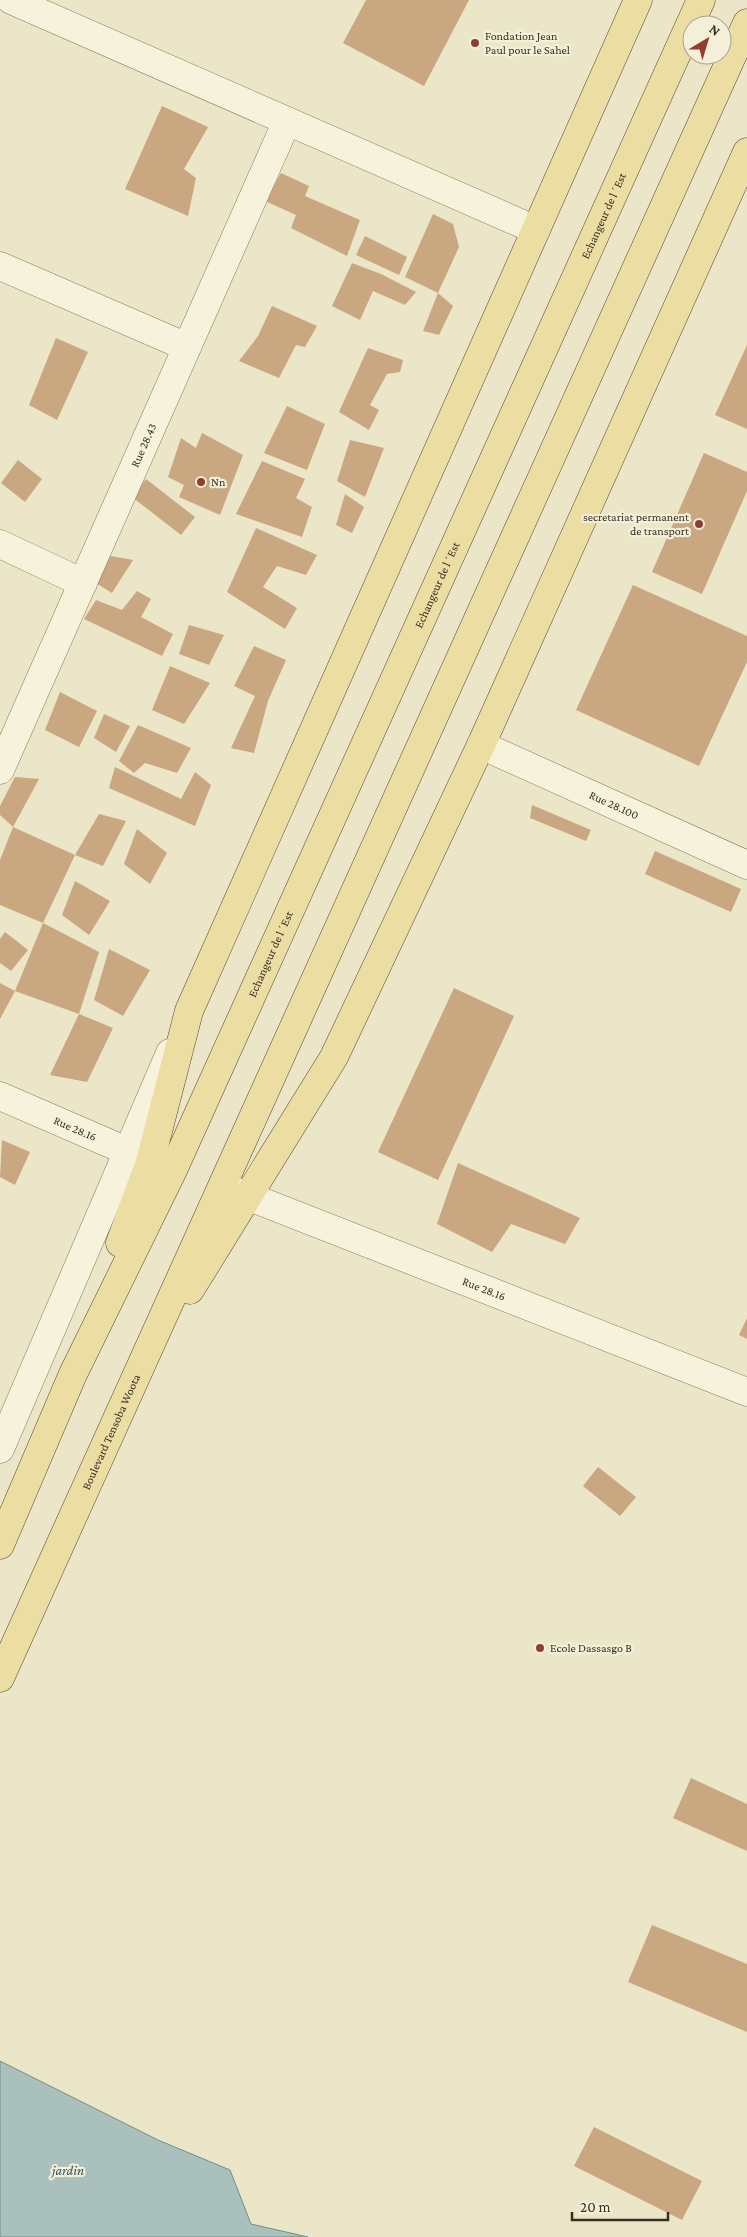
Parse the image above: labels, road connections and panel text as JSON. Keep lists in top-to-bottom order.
{
  "streets": {
    "main road": ["Echangeur de l´Est", "Boulevard Tensoba Woota"],
    "street": ["Rue 28.43", "Rue 28.100", "Rue 28.16"]
  },
  "crossings": [
    ["Echangeur de l´Est", "Rue 28.16"],
    ["Rue 28.16", "Boulevard Tensoba Woota"]
  ],
  "water": ["jardin"],
  "places": [
    "Fondation Jean Paul pour le Sahel",
    "Nn",
    "secretariat permanent de transport",
    "Ecole Dassasgo B"
  ],
  "scale_bar": "20 m",
  "north": "top right"
}
